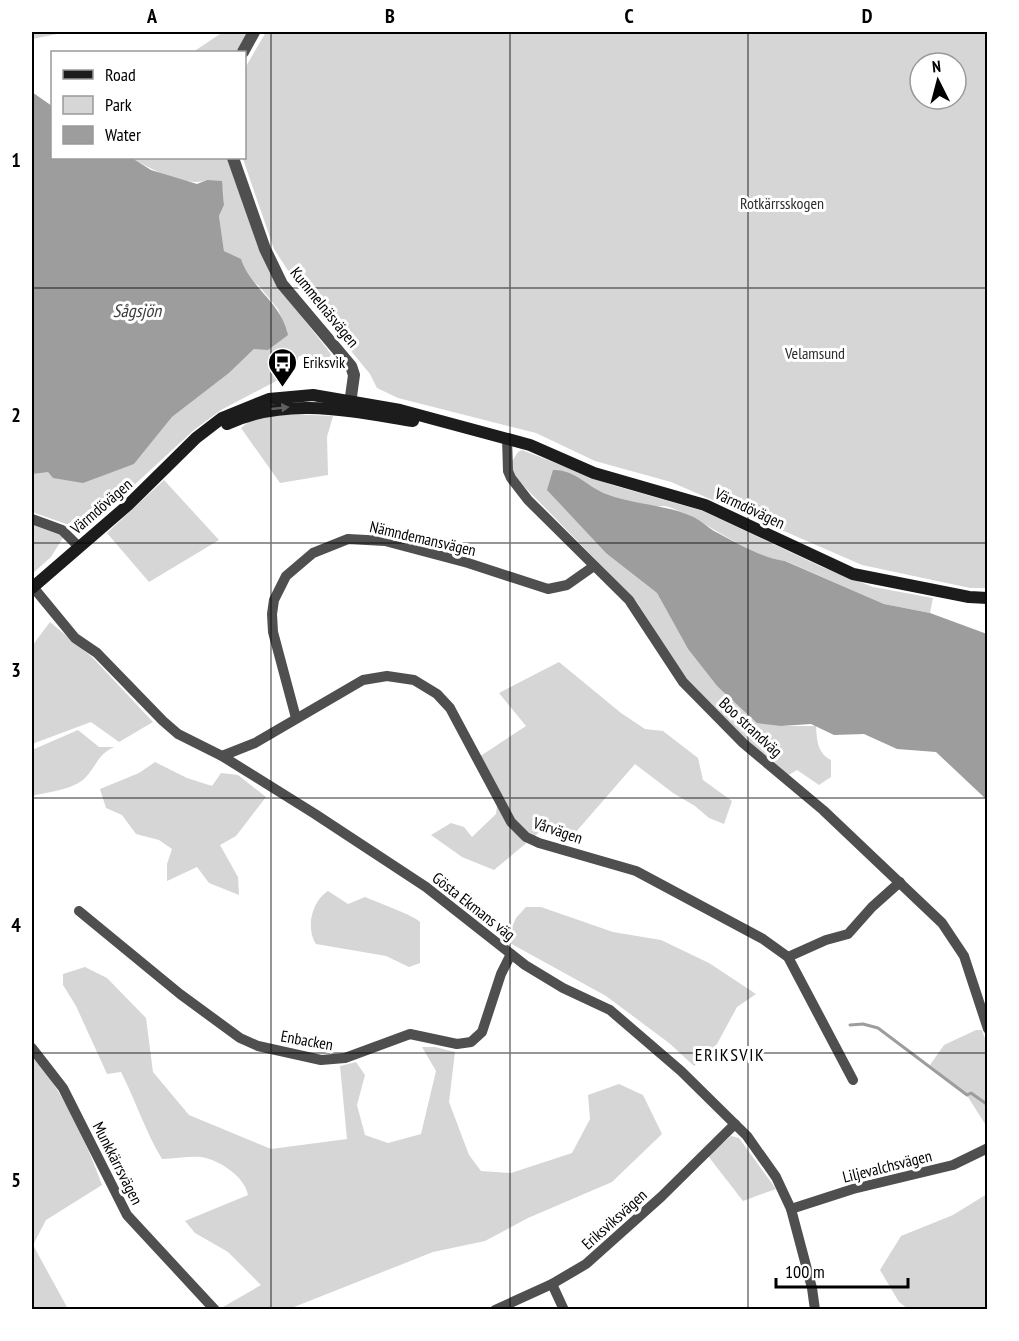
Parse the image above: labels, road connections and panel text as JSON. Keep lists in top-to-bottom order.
{
  "streets": {
    "main road": ["Värmdövägen"],
    "street": [
      "Kummelnäsvägen",
      "Nämndemansvägen",
      "Boo strandväg",
      "Vårvägen",
      "Gösta Ekmans väg",
      "Enbacken",
      "Munkkärrsvägen",
      "Liljevalchsvägen",
      "Eriksviksvägen"
    ]
  },
  "crossings": [
    ["Kummelnäsvägen", "Värmdövägen"],
    ["Värmdövägen", "Boo strandväg"],
    ["Värmdövägen", "Gösta Ekmans väg"],
    ["Nämndemansvägen", "Boo strandväg"],
    ["Nämndemansvägen", "Vårvägen"],
    ["Vårvägen", "Gösta Ekmans väg"],
    ["Gösta Ekmans väg", "Enbacken"],
    ["Gösta Ekmans väg", "Liljevalchsvägen"],
    ["Gösta Ekmans väg", "Eriksviksvägen"]
  ],
  "districts": ["ERIKSVIK"],
  "water": ["Sågsjön"],
  "parks": ["Rotkärrsskogen", "Velamsund"],
  "places": {
    "bus stop": ["Eriksvik"]
  },
  "legend": ["Road", "Park", "Water"],
  "scale_bar": "100 m",
  "north": "top",
  "grid": {
    "columns": [
      "A",
      "B",
      "C",
      "D"
    ],
    "rows": [
      "1",
      "2",
      "3",
      "4",
      "5"
    ]
  }
}
